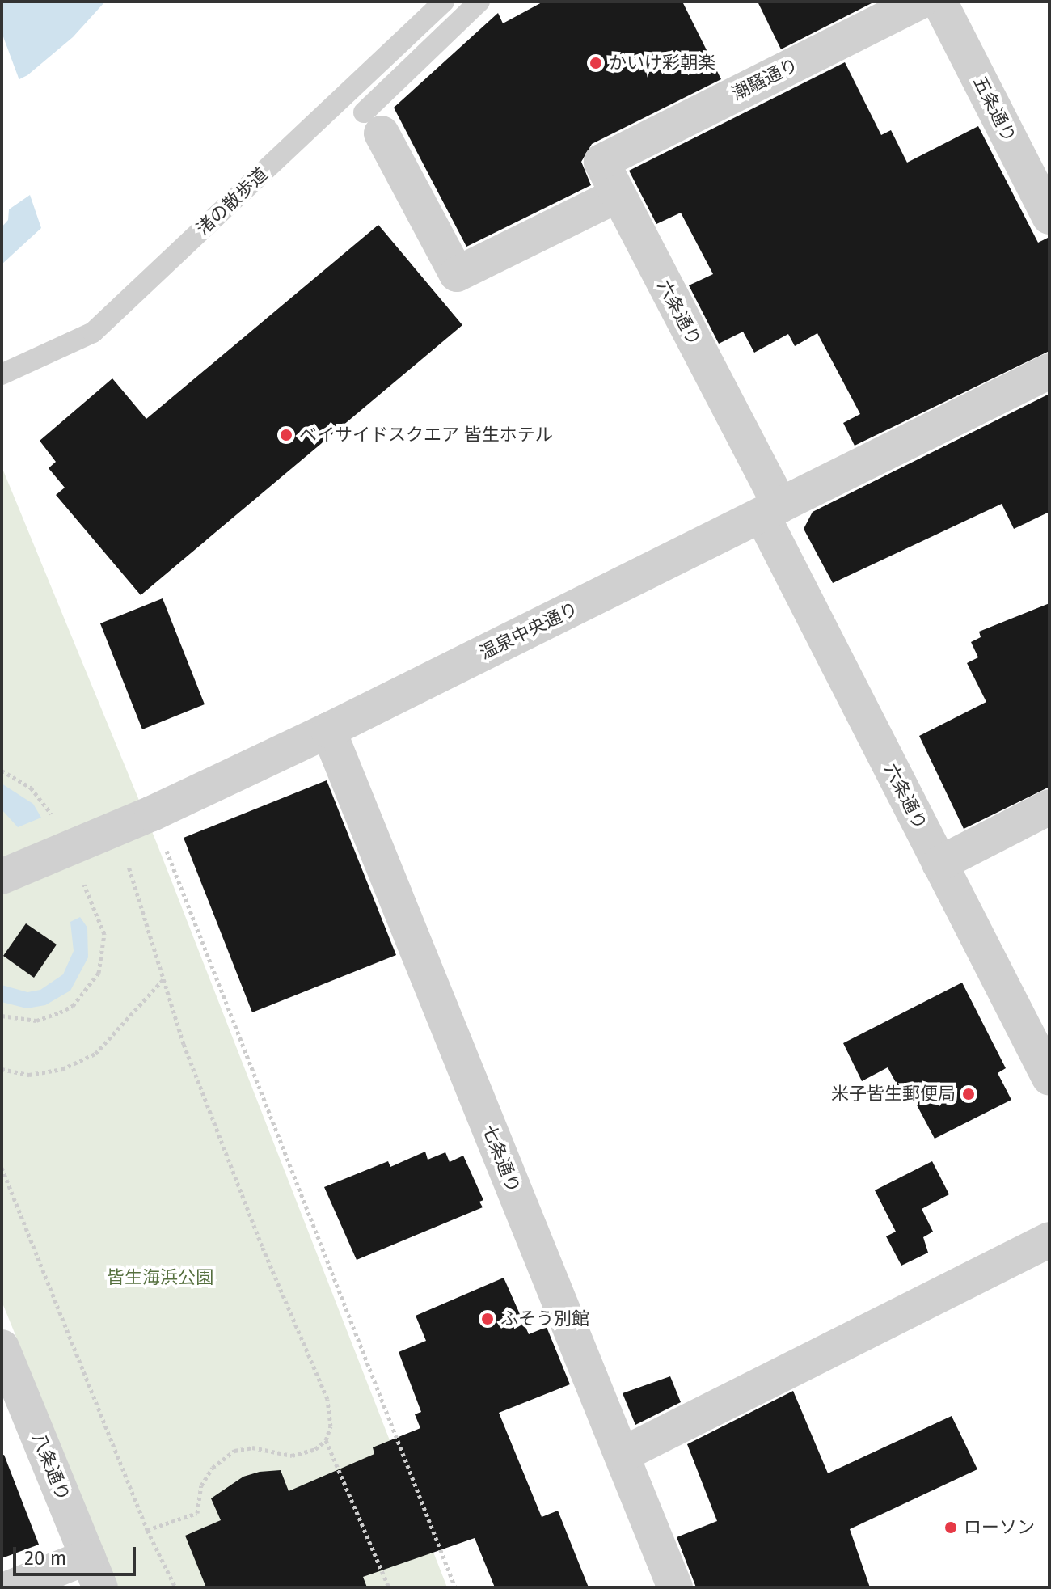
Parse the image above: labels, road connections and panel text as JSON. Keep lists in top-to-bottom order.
{
  "streets": {
    "street": [
      "潮騒通り",
      "五条通り",
      "六条通り",
      "温泉中央通り",
      "七条通り",
      "八条通り"
    ],
    "lane": ["渚の散歩道"]
  },
  "crossings": [
    ["潮騒通り", "六条通り"],
    ["六条通り", "温泉中央通り"],
    ["温泉中央通り", "七条通り"]
  ],
  "parks": ["皆生海浜公園"],
  "places": [
    "かいけ彩朝楽",
    "ベイサイドスクエア 皆生ホテル",
    "米子皆生郵便局",
    "ふそう別館",
    "ローソン"
  ],
  "scale_bar": "20 m"
}
